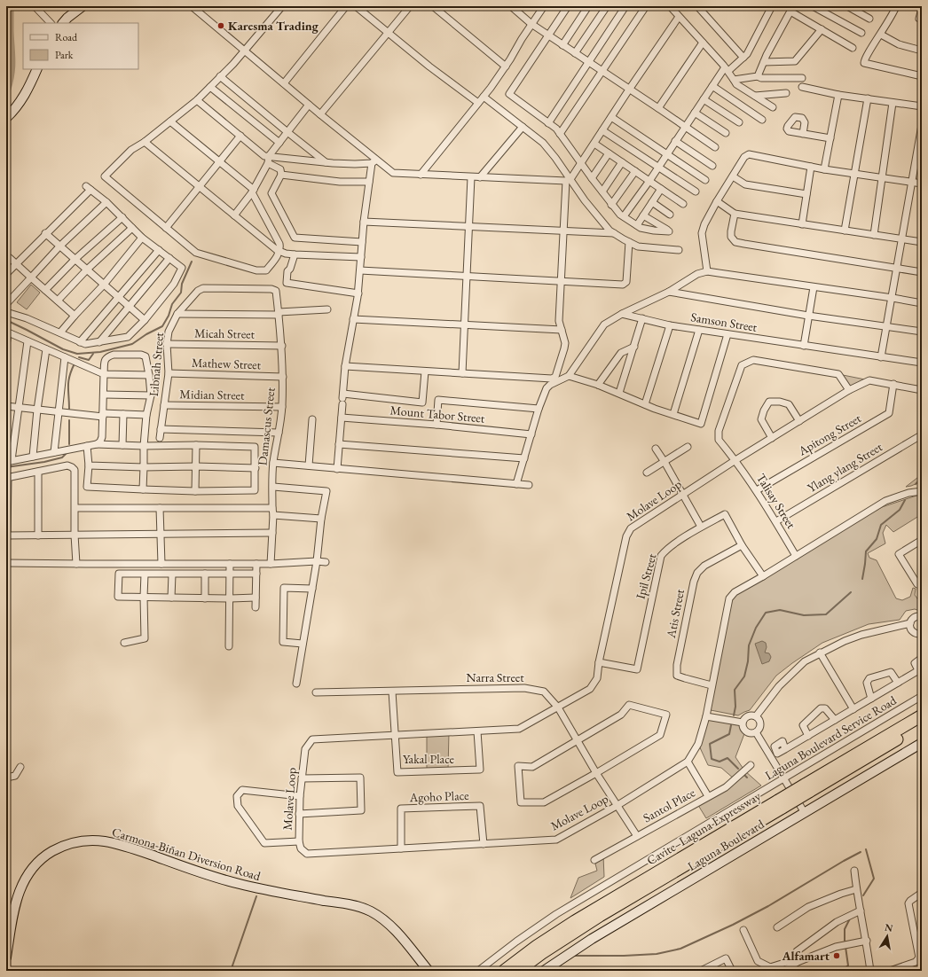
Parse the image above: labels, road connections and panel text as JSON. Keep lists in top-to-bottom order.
{
  "streets": {
    "highway": ["Cavite–Laguna Expressway"],
    "main road": ["Laguna Boulevard", "Carmona-Biñan Diversion Road"],
    "street": [
      "Samson Street",
      "Micah Street",
      "Mathew Street",
      "Libnah Street",
      "Midian Street",
      "Mount Tabor Street",
      "Damascus Street",
      "Apitong Street",
      "Ylang ylang Street",
      "Molave Loop",
      "Talisay Street",
      "Ipil Street",
      "Atis Street",
      "Narra Street",
      "Laguna Boulevard Service Road",
      "Yakal Place",
      "Agoho Place",
      "Santol Place"
    ]
  },
  "crossings": [
    ["Micah Street", "Libnah Street"],
    ["Micah Street", "Damascus Street"],
    ["Mathew Street", "Libnah Street"],
    ["Mathew Street", "Damascus Street"],
    ["Libnah Street", "Midian Street"],
    ["Libnah Street", "Damascus Street"],
    ["Midian Street", "Damascus Street"],
    ["Apitong Street", "Molave Loop"],
    ["Apitong Street", "Talisay Street"],
    ["Ylang ylang Street", "Talisay Street"],
    ["Molave Loop", "Talisay Street"],
    ["Molave Loop", "Ipil Street"],
    ["Molave Loop", "Atis Street"],
    ["Molave Loop", "Narra Street"],
    ["Molave Loop", "Yakal Place"],
    ["Molave Loop", "Agoho Place"],
    ["Ipil Street", "Atis Street"],
    ["Narra Street", "Yakal Place"],
    ["Narra Street", "Santol Place"]
  ],
  "places": ["Karesma Trading", "Alfamart"],
  "legend": ["Road", "Park"],
  "north": "top"
}
